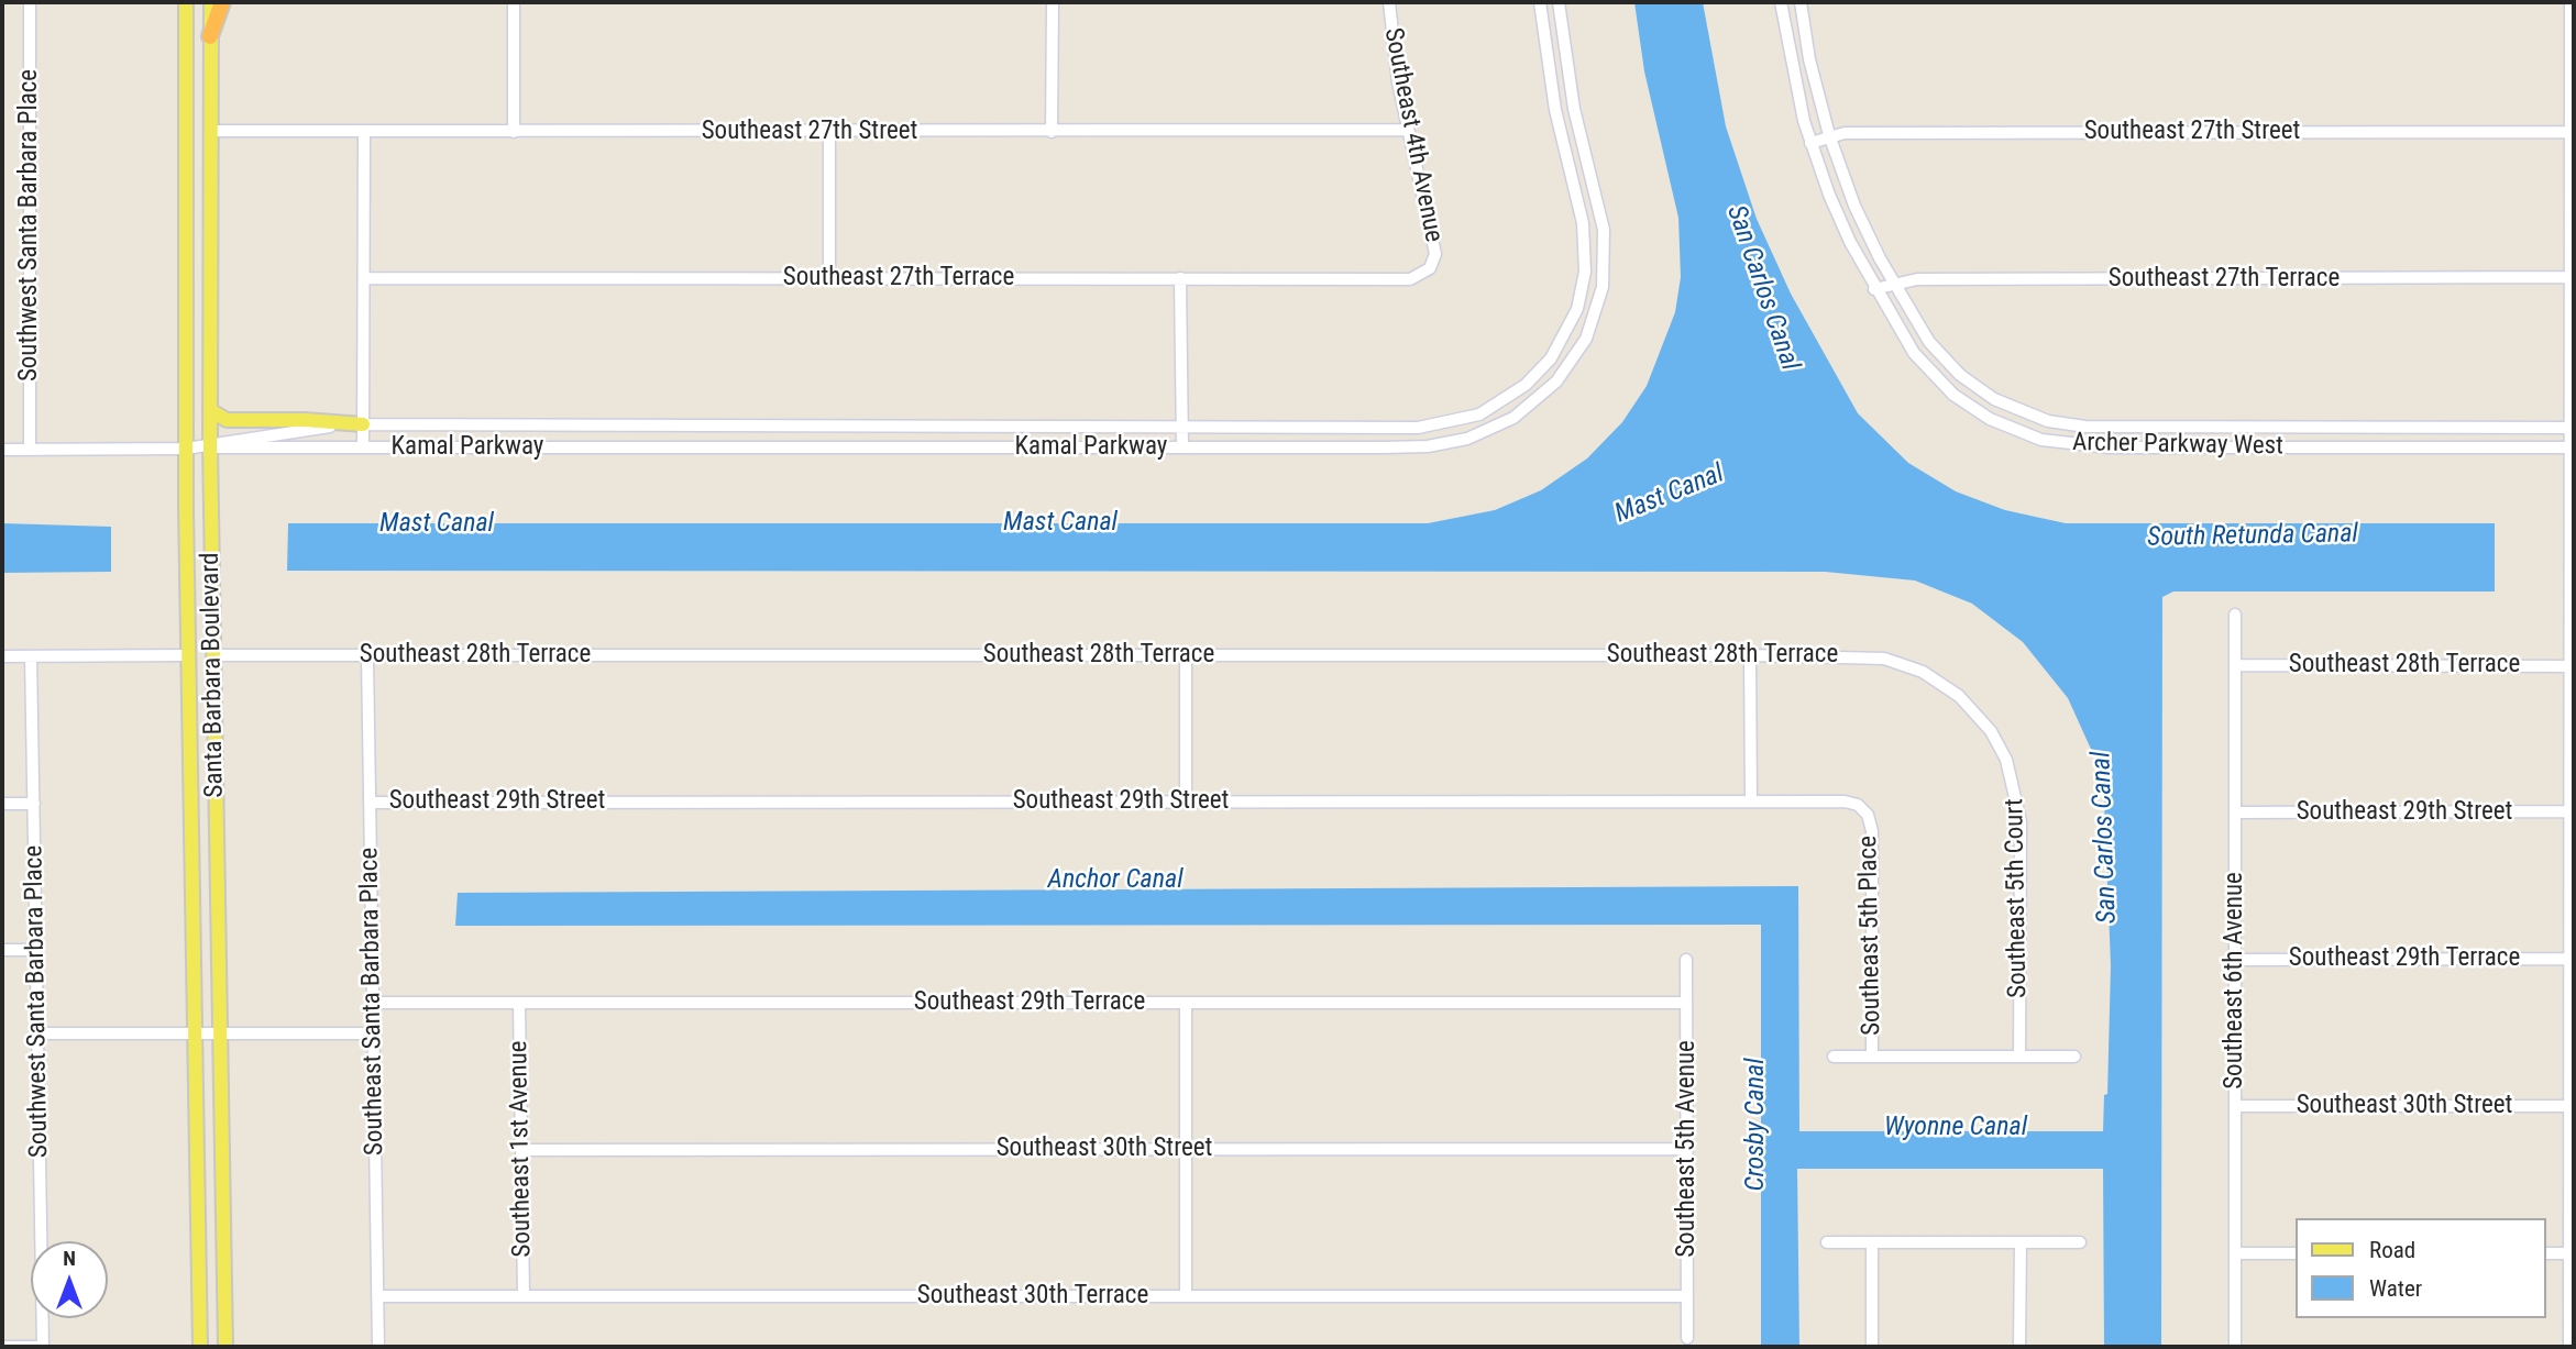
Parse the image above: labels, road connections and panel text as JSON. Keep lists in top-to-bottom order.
{
  "streets": {
    "main road": ["Santa Barbara Boulevard"],
    "street": [
      "Southeast 27th Street",
      "Southeast 4th Avenue",
      "Southwest Santa Barbara Place",
      "Southeast 27th Terrace",
      "Archer Parkway West",
      "Kamal Parkway",
      "Southeast 28th Terrace",
      "Southeast 29th Street",
      "Southeast 5th Court",
      "Southeast 5th Place",
      "Southeast 29th Terrace",
      "Southeast 6th Avenue",
      "Southeast Santa Barbara Place",
      "Southeast 30th Street",
      "Southeast 1st Avenue",
      "Southeast 5th Avenue",
      "Southeast 30th Terrace"
    ]
  },
  "crossings": [
    ["Southeast 27th Street", "Southeast 4th Avenue"],
    ["Southeast 27th Street", "Archer Parkway West"],
    ["Southeast 27th Street", "Santa Barbara Boulevard"],
    ["Southeast 4th Avenue", "Southeast 27th Terrace"],
    ["Southwest Santa Barbara Place", "Kamal Parkway"],
    ["Southeast 27th Terrace", "Archer Parkway West"],
    ["Kamal Parkway", "Santa Barbara Boulevard"],
    ["Southeast 28th Terrace", "Santa Barbara Boulevard"],
    ["Southeast 28th Terrace", "Southeast 5th Court"],
    ["Southeast 28th Terrace", "Southeast 6th Avenue"],
    ["Southeast 28th Terrace", "Southeast Santa Barbara Place"],
    ["Southeast 29th Street", "Southeast 5th Place"],
    ["Southeast 29th Street", "Southeast 6th Avenue"],
    ["Southeast 29th Street", "Southeast Santa Barbara Place"],
    ["Southeast 29th Terrace", "Southeast 6th Avenue"],
    ["Southeast 29th Terrace", "Southeast Santa Barbara Place"],
    ["Southeast 29th Terrace", "Southeast 1st Avenue"],
    ["Southeast 29th Terrace", "Southeast 5th Avenue"],
    ["Southeast 6th Avenue", "Southeast 30th Street"],
    ["Southeast Santa Barbara Place", "Southeast 30th Terrace"],
    ["Southeast 30th Street", "Southeast 1st Avenue"],
    ["Southeast 30th Street", "Southeast 5th Avenue"],
    ["Southeast 1st Avenue", "Southeast 30th Terrace"],
    ["Southeast 5th Avenue", "Southeast 30th Terrace"]
  ],
  "water": [
    "San Carlos Canal",
    "Mast Canal",
    "South Retunda Canal",
    "Anchor Canal",
    "Crosby Canal",
    "Wyonne Canal"
  ],
  "legend": ["Road", "Water"],
  "north": "top"
}
